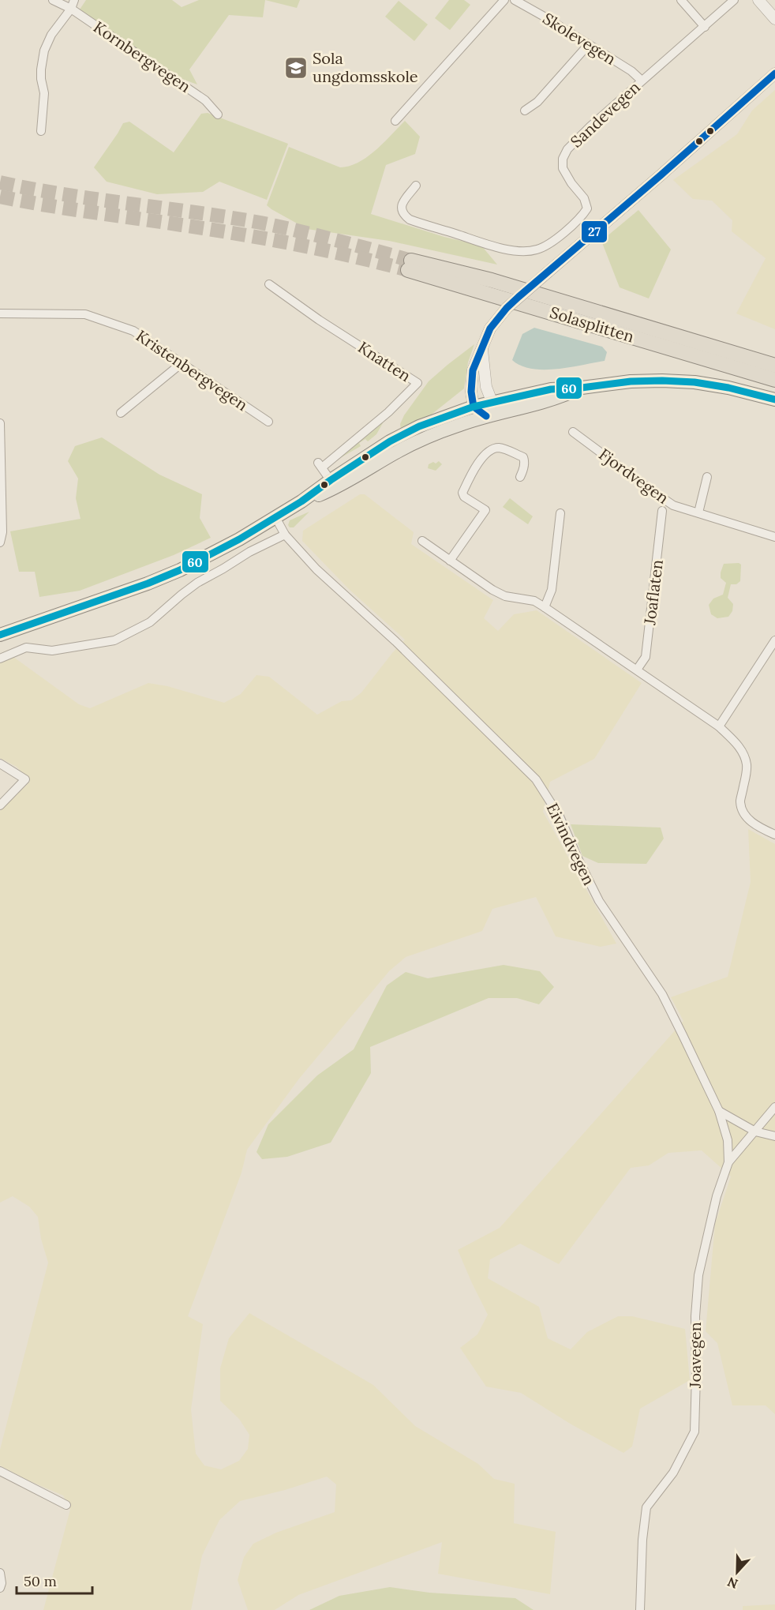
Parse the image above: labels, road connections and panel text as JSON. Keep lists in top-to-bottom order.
{
  "streets": {
    "highway": ["Solasplitten"],
    "street": [
      "Skolevegen",
      "Kornbergvegen",
      "Sandevegen",
      "Knatten",
      "Kristenbergvegen",
      "Fjordvegen",
      "Joaflaten",
      "Eivindvegen",
      "Joavegen"
    ]
  },
  "crossings": [
    ["Skolevegen", "Sandevegen"],
    ["Eivindvegen", "Joavegen"]
  ],
  "places": {
    "school or university": ["Sola ungdomsskole"]
  },
  "lines": ["transit line 27", "transit line 60"],
  "scale_bar": "50 m",
  "north": "bottom"
}
